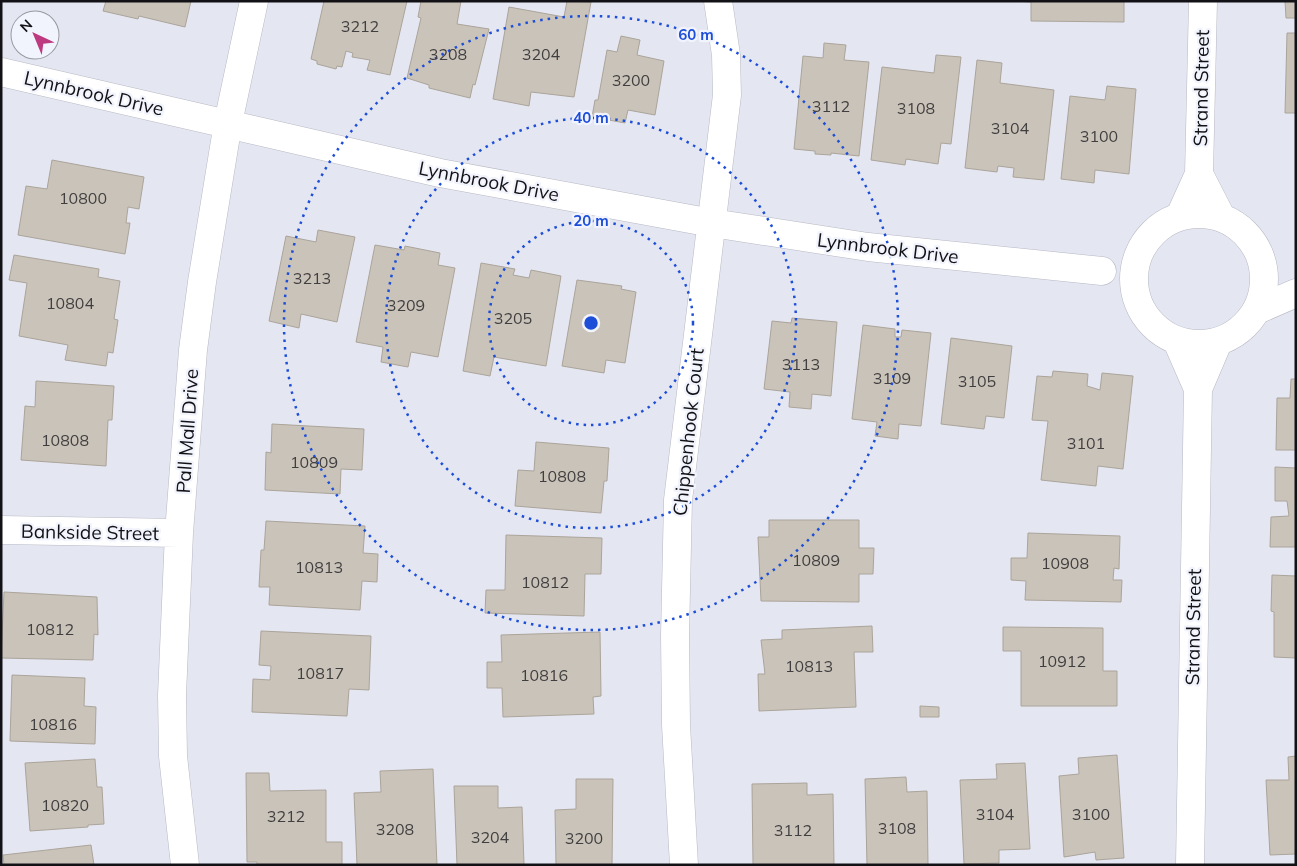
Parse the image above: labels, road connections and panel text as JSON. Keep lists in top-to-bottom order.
{
  "streets": {
    "street": [
      "Strand Street",
      "Lynnbrook Drive",
      "Pall Mall Drive",
      "Chippenhook Court",
      "Bankside Street"
    ]
  },
  "crossings": [
    ["Strand Street", "Lynnbrook Drive"],
    ["Lynnbrook Drive", "Pall Mall Drive"],
    ["Lynnbrook Drive", "Chippenhook Court"],
    ["Pall Mall Drive", "Bankside Street"]
  ],
  "house_numbers": [
    "3212",
    "3208",
    "3204",
    "3200",
    "3112",
    "3108",
    "3104",
    "3100",
    "10800",
    "3213",
    "10804",
    "3209",
    "3205",
    "3113",
    "3109",
    "3105",
    "10808",
    "3101",
    "10809",
    "10808",
    "10809",
    "10908",
    "10813",
    "10812",
    "10812",
    "10912",
    "10813",
    "10817",
    "10816",
    "10816",
    "10820",
    "3104",
    "3100",
    "3212",
    "3108",
    "3208",
    "3112",
    "3204",
    "3200"
  ],
  "north": "top left",
  "rings": ["60 m", "40 m", "20 m"]
}
